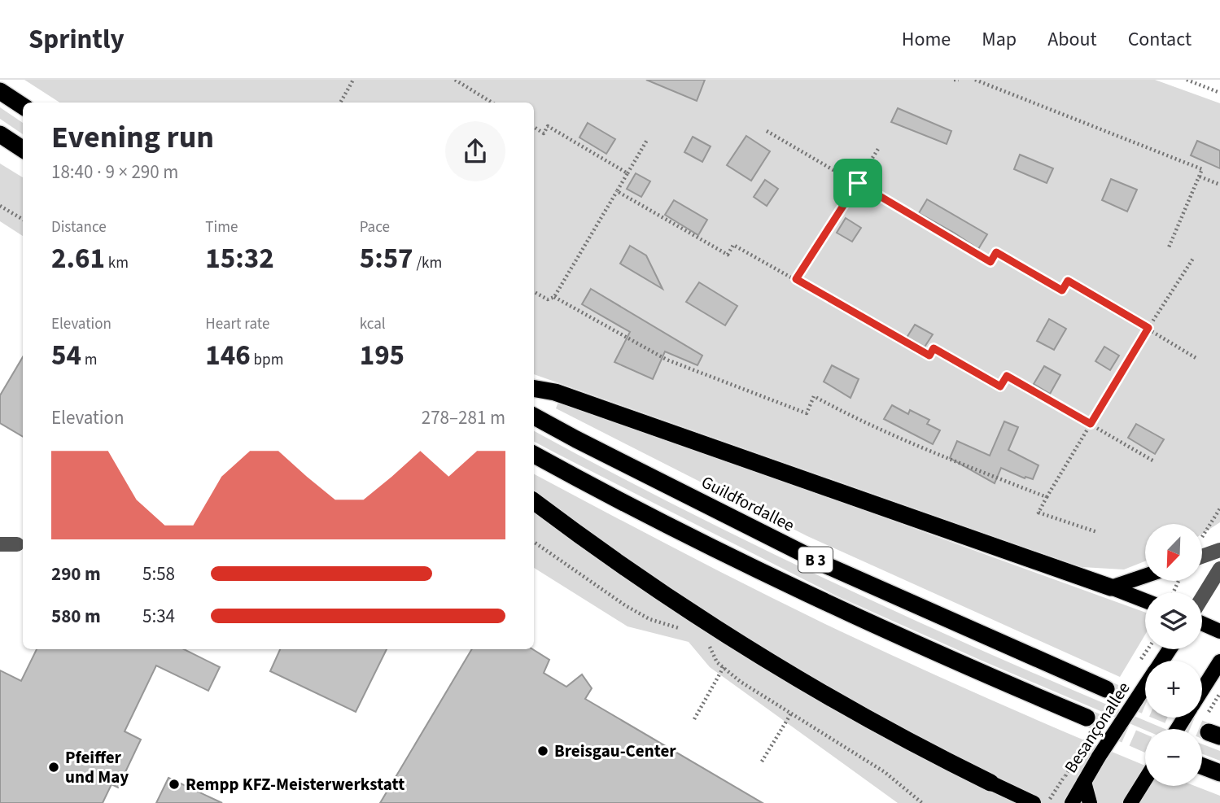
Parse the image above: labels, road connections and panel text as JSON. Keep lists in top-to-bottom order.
{
  "streets": {
    "highway": ["Guildfordallee", "B 3"],
    "main road": ["Besançonallee"]
  },
  "places": ["Breisgau-Center", "Pfeiffer und May", "Rempp KFZ-Meisterwerkstatt"],
  "north": "bottom left",
  "page": {
    "header": "Sprintly",
    "nav": [
      "Home",
      "Map",
      "About",
      "Contact"
    ],
    "heading": ["Evening run", "18:40 · 9 × 290 m"],
    "stats": [
      ["Distance", "2.61 km"],
      ["Time", "15:32"],
      ["Pace", "5:57 /km"],
      ["Elevation", "54 m"],
      ["Heart rate", "146 bpm"],
      ["kcal", "195"]
    ],
    "chart": ["Elevation", "278–281 m"],
    "map_buttons": ["+", "−"],
    "list": [
      {
        "name": "290 m",
        "note": "5:58"
      },
      {
        "name": "580 m",
        "note": "5:34"
      }
    ]
  }
}
